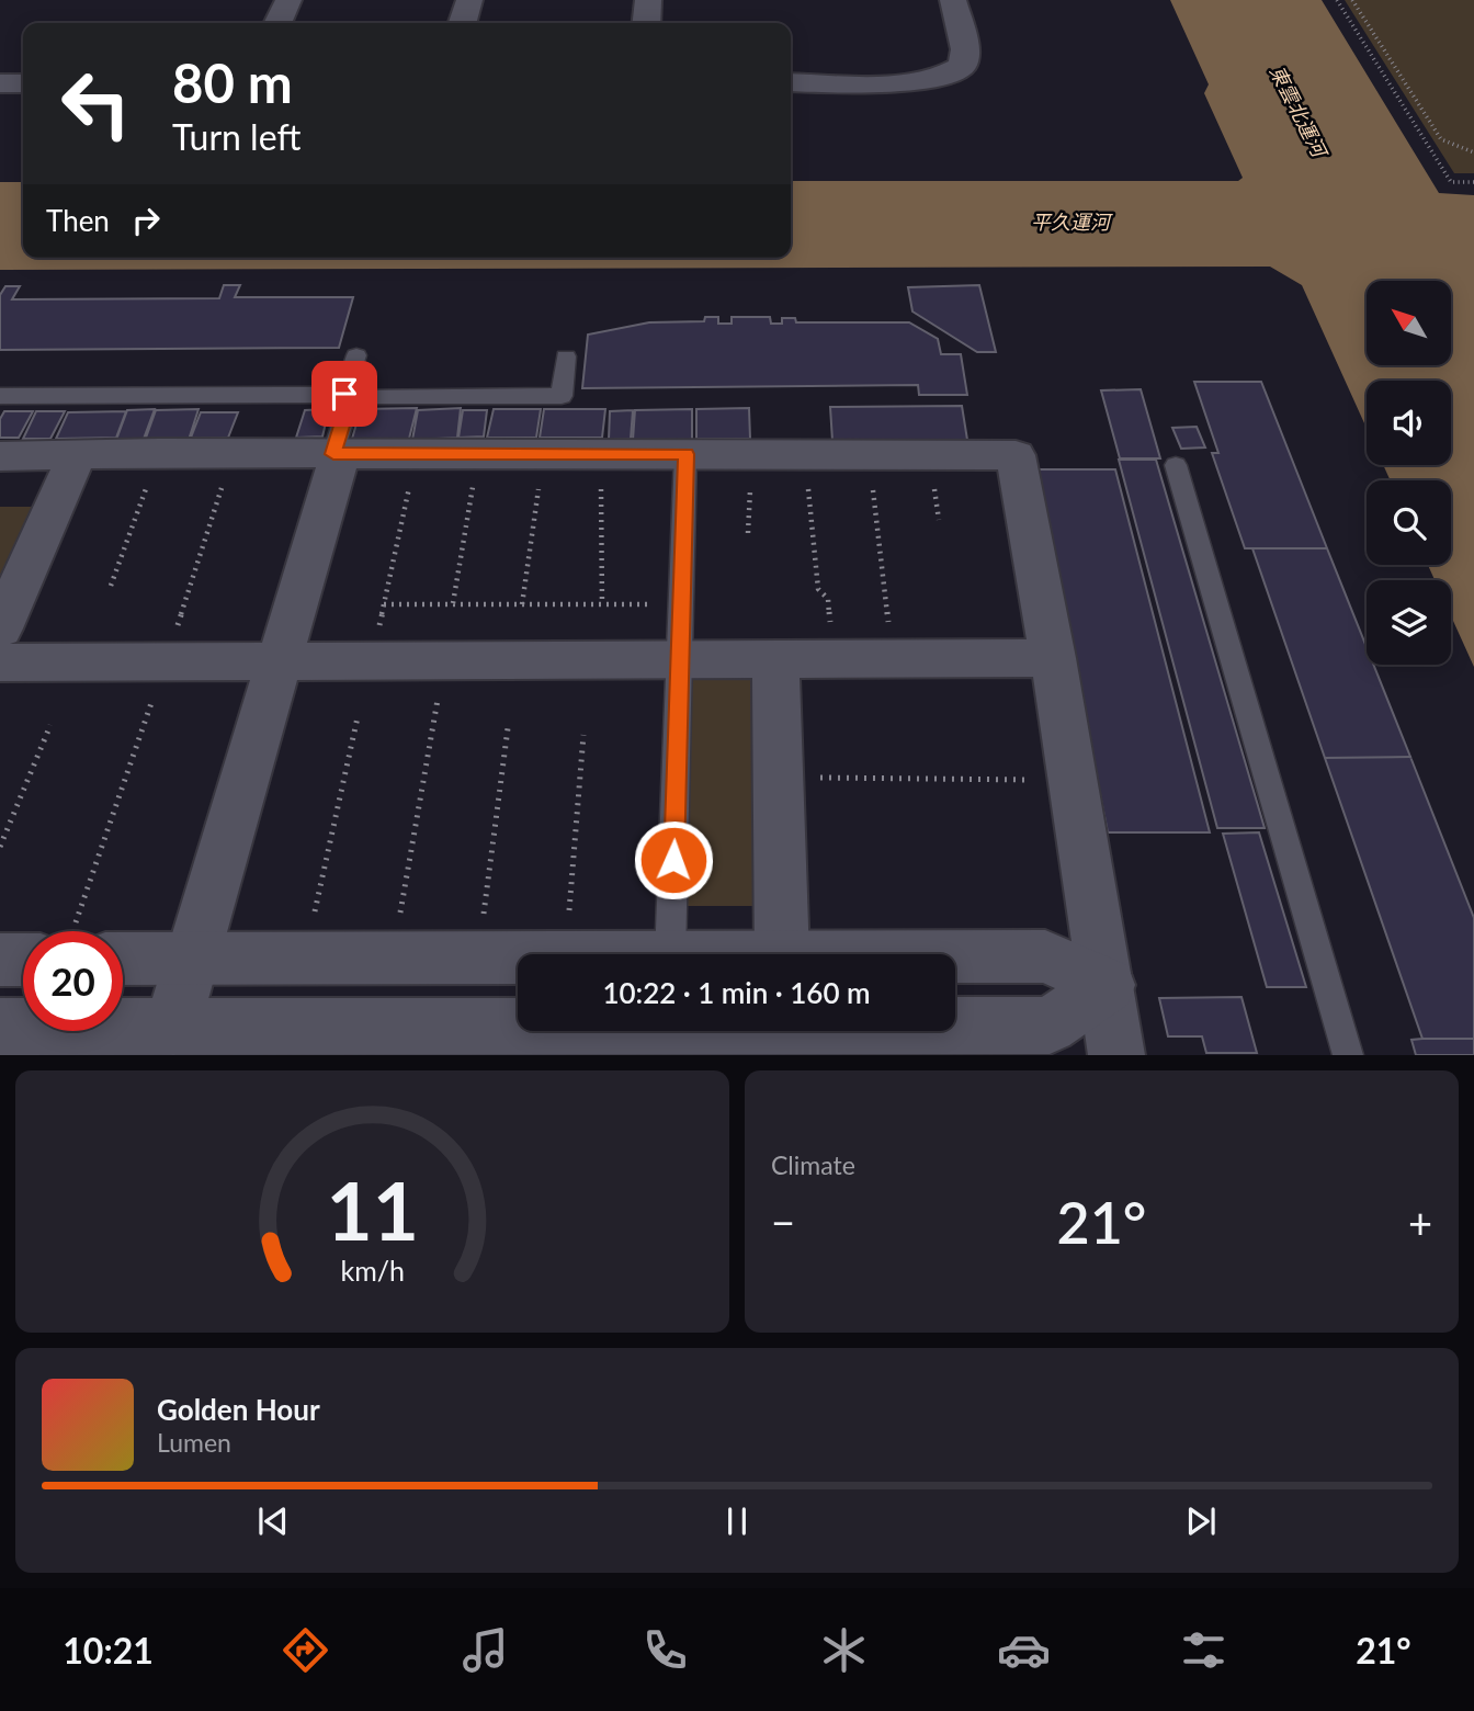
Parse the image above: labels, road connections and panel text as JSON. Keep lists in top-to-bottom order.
{
  "water": ["東雲北運河", "平久運河"],
  "north": "top left",
  "page": {
    "turn": ["80 m", "Turn left"],
    "then": "Then",
    "limit": "20",
    "trip": "10:22 · 1 min · 160 m",
    "tile": "Climate",
    "heat": ["−", "21°", "+"],
    "song": ["Golden Hour", "Lumen"],
    "tabs": ["10:21", "21°"],
    "gauge": ["11", "km/h"]
  }
}
